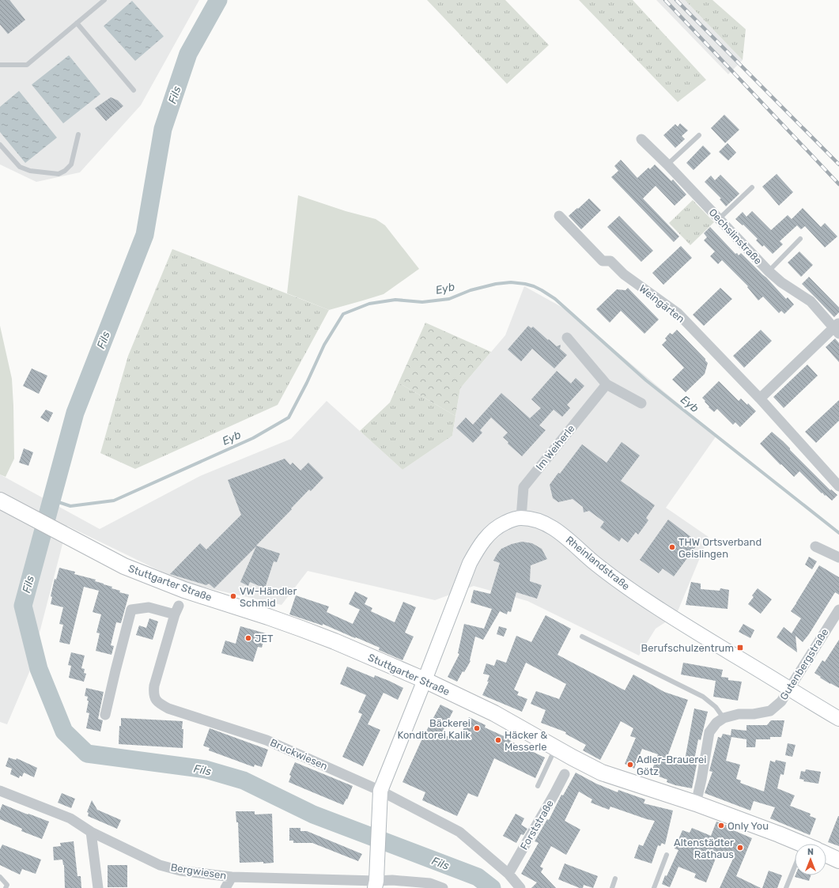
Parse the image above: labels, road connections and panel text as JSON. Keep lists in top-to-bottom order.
{
  "streets": {
    "main road": ["Rheinlandstraße", "Stuttgarter Straße"],
    "street": [
      "Oechslinstraße",
      "Weingärten",
      "Im Weiherle",
      "Gutenbergstraße",
      "Bruckwiesen",
      "Forststraße",
      "Bergwiesen"
    ]
  },
  "crossings": [
    ["Im Weiherle", "Rheinlandstraße"],
    ["Rheinlandstraße", "Stuttgarter Straße"],
    ["Rheinlandstraße", "Gutenbergstraße"],
    ["Rheinlandstraße", "Bruckwiesen"],
    ["Bruckwiesen", "Forststraße"]
  ],
  "water": ["Fils", "Eyb"],
  "places": {
    "other": [
      "THW Ortsverband Geislingen",
      "VW-Händler Schmid",
      "JET",
      "Bäckerei Konditorei Kalik",
      "Häcker & Messerle",
      "Adler-Brauerei Götz",
      "Only You",
      "Altenstädter Rathaus"
    ],
    "transit": ["Berufschulzentrum"]
  },
  "north": "top"
}
